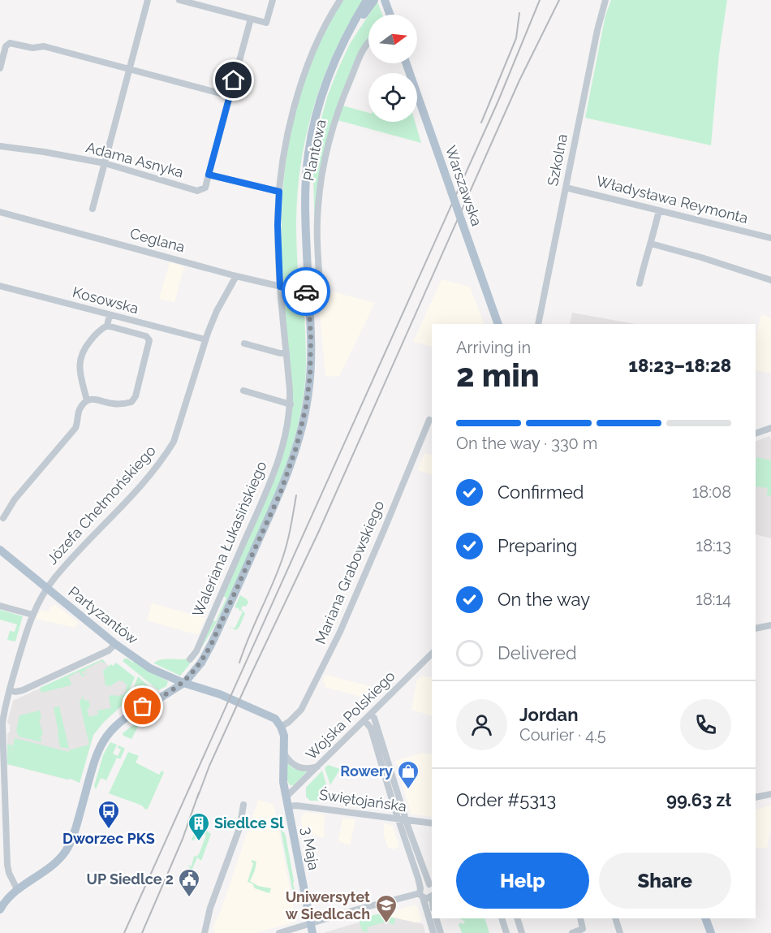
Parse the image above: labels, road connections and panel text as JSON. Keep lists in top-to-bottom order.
{
  "streets": {
    "main road": ["Warszawska", "Partyzantów", "3 Maja"],
    "street": [
      "Plantowa",
      "Adama Asnyka",
      "Szkolna",
      "Władysława Reymonta",
      "Ceglana",
      "Kosowska",
      "Józefa Chełmońskiego",
      "Waleriana Łukasińskiego",
      "Mariana Grabowskiego",
      "Wojska Polskiego",
      "Świętojańska"
    ]
  },
  "crossings": [
    ["Szkolna", "Władysława Reymonta"],
    ["Ceglana", "Józefa Chełmońskiego"],
    ["Ceglana", "Waleriana Łukasińskiego"],
    ["Kosowska", "Józefa Chełmońskiego"],
    ["Józefa Chełmońskiego", "Partyzantów"],
    ["Mariana Grabowskiego", "Partyzantów"],
    ["Mariana Grabowskiego", "3 Maja"],
    ["Partyzantów", "3 Maja"],
    ["Wojska Polskiego", "3 Maja"],
    ["Świętojańska", "3 Maja"]
  ],
  "places": {
    "shop": ["Rowery"],
    "bus stop": ["Dworzec PKS"],
    "building": ["Siedlce Sl"],
    "public building": ["UP Siedlce 2"],
    "school or university": ["Uniwersytet w Siedlcach"]
  },
  "north": "right",
  "page": {
    "heading": ["2 min", "Arriving in", "18:23–18:28"],
    "panel": [
      "Jordan",
      "Courier · 4.5",
      "Order #5313",
      "99.63 zł"
    ],
    "bar": "On the way · 330 m",
    "list": [
      ["Confirmed", "18:08"],
      ["Preparing", "18:13"],
      ["On the way", "18:14"],
      "Delivered"
    ],
    "buttons": ["Help", "Share"]
  }
}
